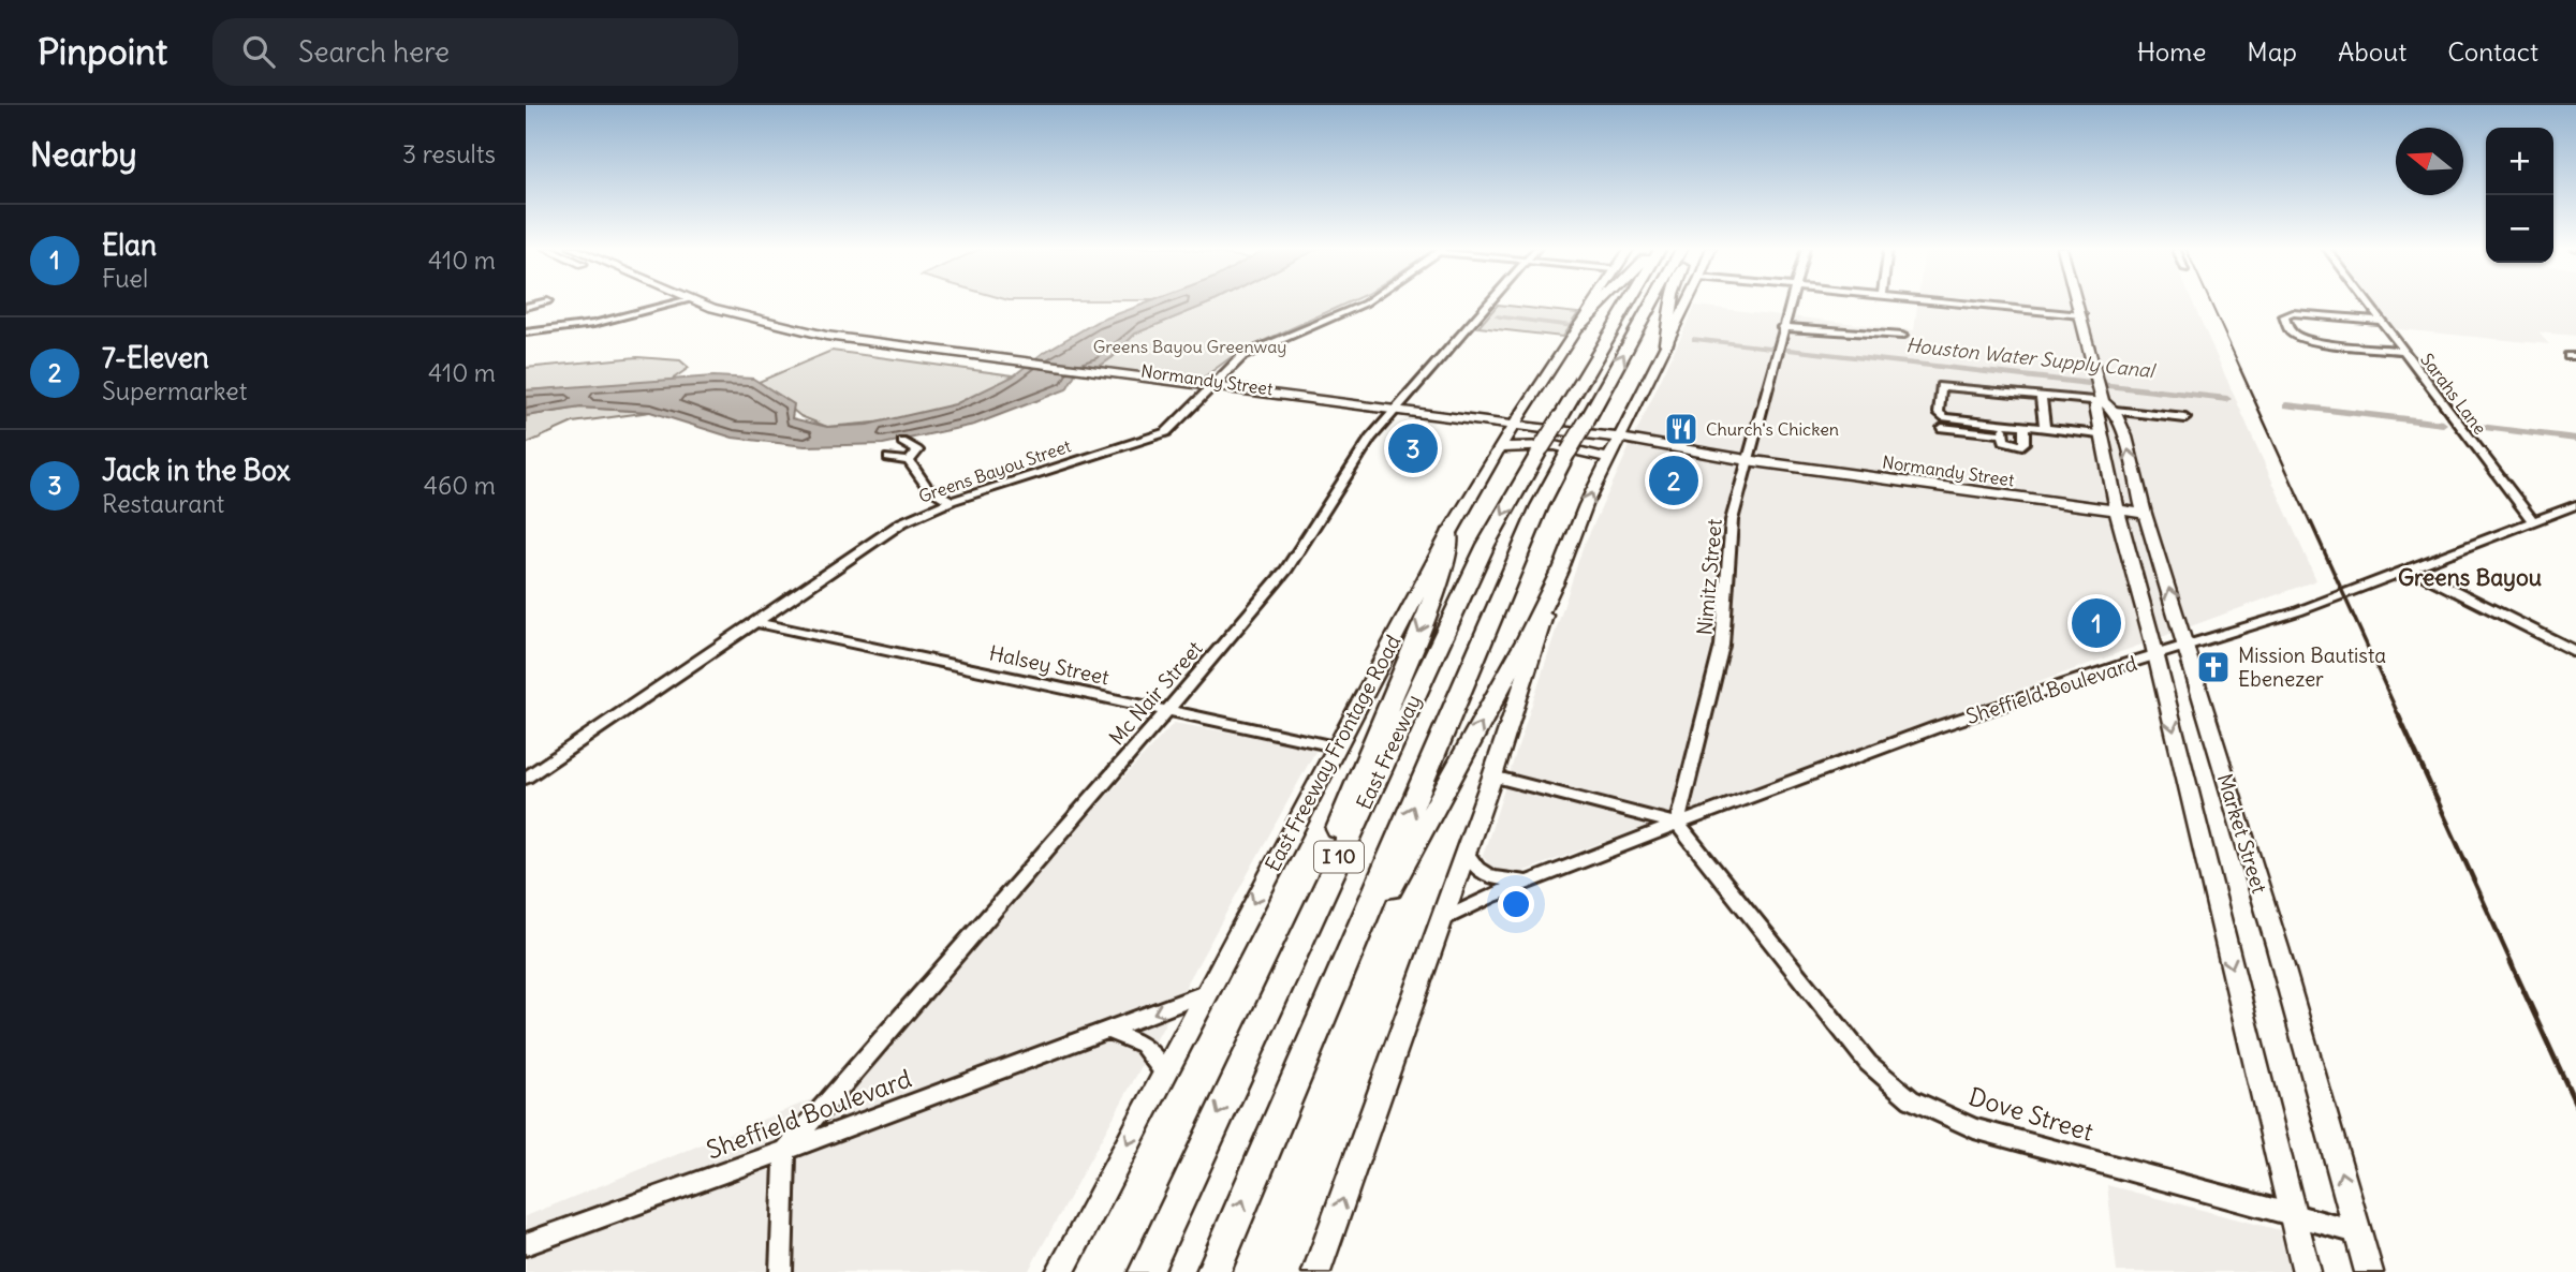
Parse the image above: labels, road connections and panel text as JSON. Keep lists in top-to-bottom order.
{
  "streets": {
    "highway": ["East Freeway", "I 10"],
    "main road": ["Normandy Street", "East Freeway Frontage Road", "Market Street"],
    "street": [
      "Sarahs Lane",
      "Greens Bayou Street",
      "Nimitz Street",
      "Halsey Street",
      "Sheffield Boulevard",
      "Mc Nair Street",
      "Dove Street"
    ]
  },
  "crossings": [
    ["Normandy Street", "Greens Bayou Street"],
    ["Normandy Street", "Nimitz Street"],
    ["Normandy Street", "Mc Nair Street"],
    ["Normandy Street", "East Freeway Frontage Road"],
    ["Normandy Street", "Market Street"],
    ["Sarahs Lane", "Sheffield Boulevard"],
    ["Greens Bayou Street", "Halsey Street"],
    ["Nimitz Street", "Sheffield Boulevard"],
    ["Nimitz Street", "Dove Street"],
    ["Halsey Street", "Mc Nair Street"],
    ["Halsey Street", "East Freeway Frontage Road"],
    ["Sheffield Boulevard", "Mc Nair Street"],
    ["Sheffield Boulevard", "East Freeway Frontage Road"],
    ["Sheffield Boulevard", "Market Street"],
    ["Sheffield Boulevard", "Dove Street"],
    ["Market Street", "Dove Street"]
  ],
  "one_way": ["East Freeway Frontage Road"],
  "districts": ["Greens Bayou"],
  "water": ["Houston Water Supply Canal"],
  "parks": ["Greens Bayou Greenway"],
  "places": {
    "restaurant": ["Church's Chicken"],
    "church": ["Mission Bautista Ebenezer"]
  },
  "north": "left",
  "page": {
    "header": "Pinpoint",
    "search": "Search here",
    "nav": [
      "Home",
      "Map",
      "About",
      "Contact"
    ],
    "heading": ["Nearby", "3 results"],
    "map_buttons": ["+", "−"],
    "list": [
      {
        "mark": "1",
        "name": "Elan",
        "note": "Fuel",
        "value": "410 m"
      },
      {
        "mark": "2",
        "name": "7-Eleven",
        "note": "Supermarket",
        "value": "410 m"
      },
      {
        "mark": "3",
        "name": "Jack in the Box",
        "note": "Restaurant",
        "value": "460 m"
      }
    ],
    "pins": ["3", "2", "1"]
  }
}
